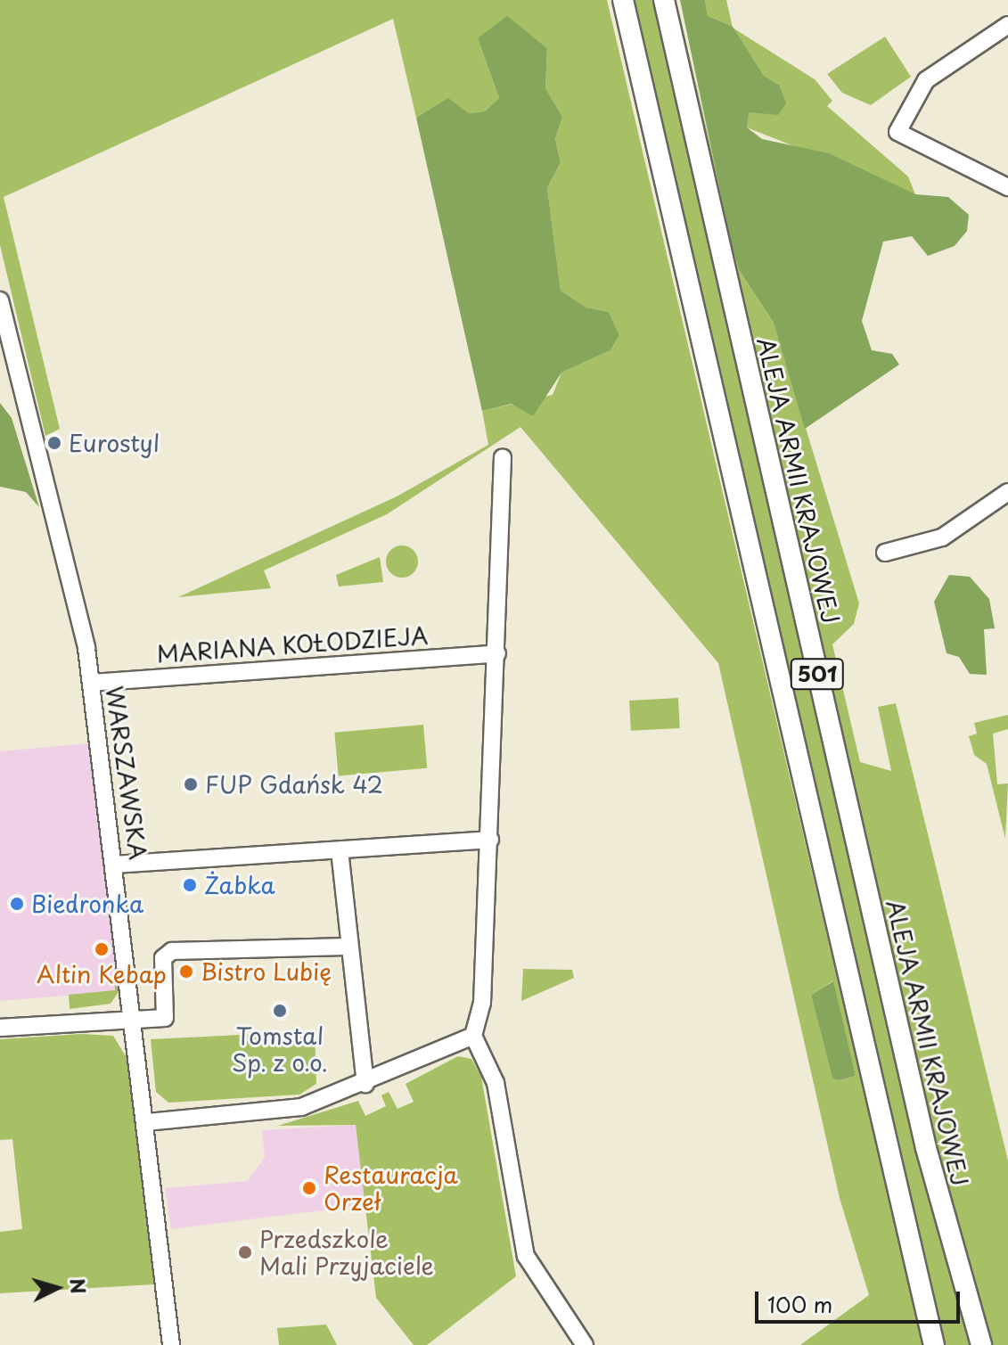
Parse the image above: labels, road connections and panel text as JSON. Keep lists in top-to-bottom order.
{
  "streets": {
    "main road": ["ALEJA ARMII KRAJOWEJ", "501"],
    "street": ["MARIANA KOŁODZIEJA", "WARSZAWSKA"]
  },
  "crossings": [
    ["MARIANA KOŁODZIEJA", "WARSZAWSKA"]
  ],
  "places": [
    "Eurostyl",
    "FUP Gdańsk 42",
    "Żabka",
    "Biedronka",
    "Altin Kebap",
    "Bistro Lubię",
    "Tomstal Sp. z o.o.",
    "Restauracja Orzeł",
    "Przedszkole Mali Przyjaciele"
  ],
  "scale_bar": "100 m",
  "north": "right"
}
